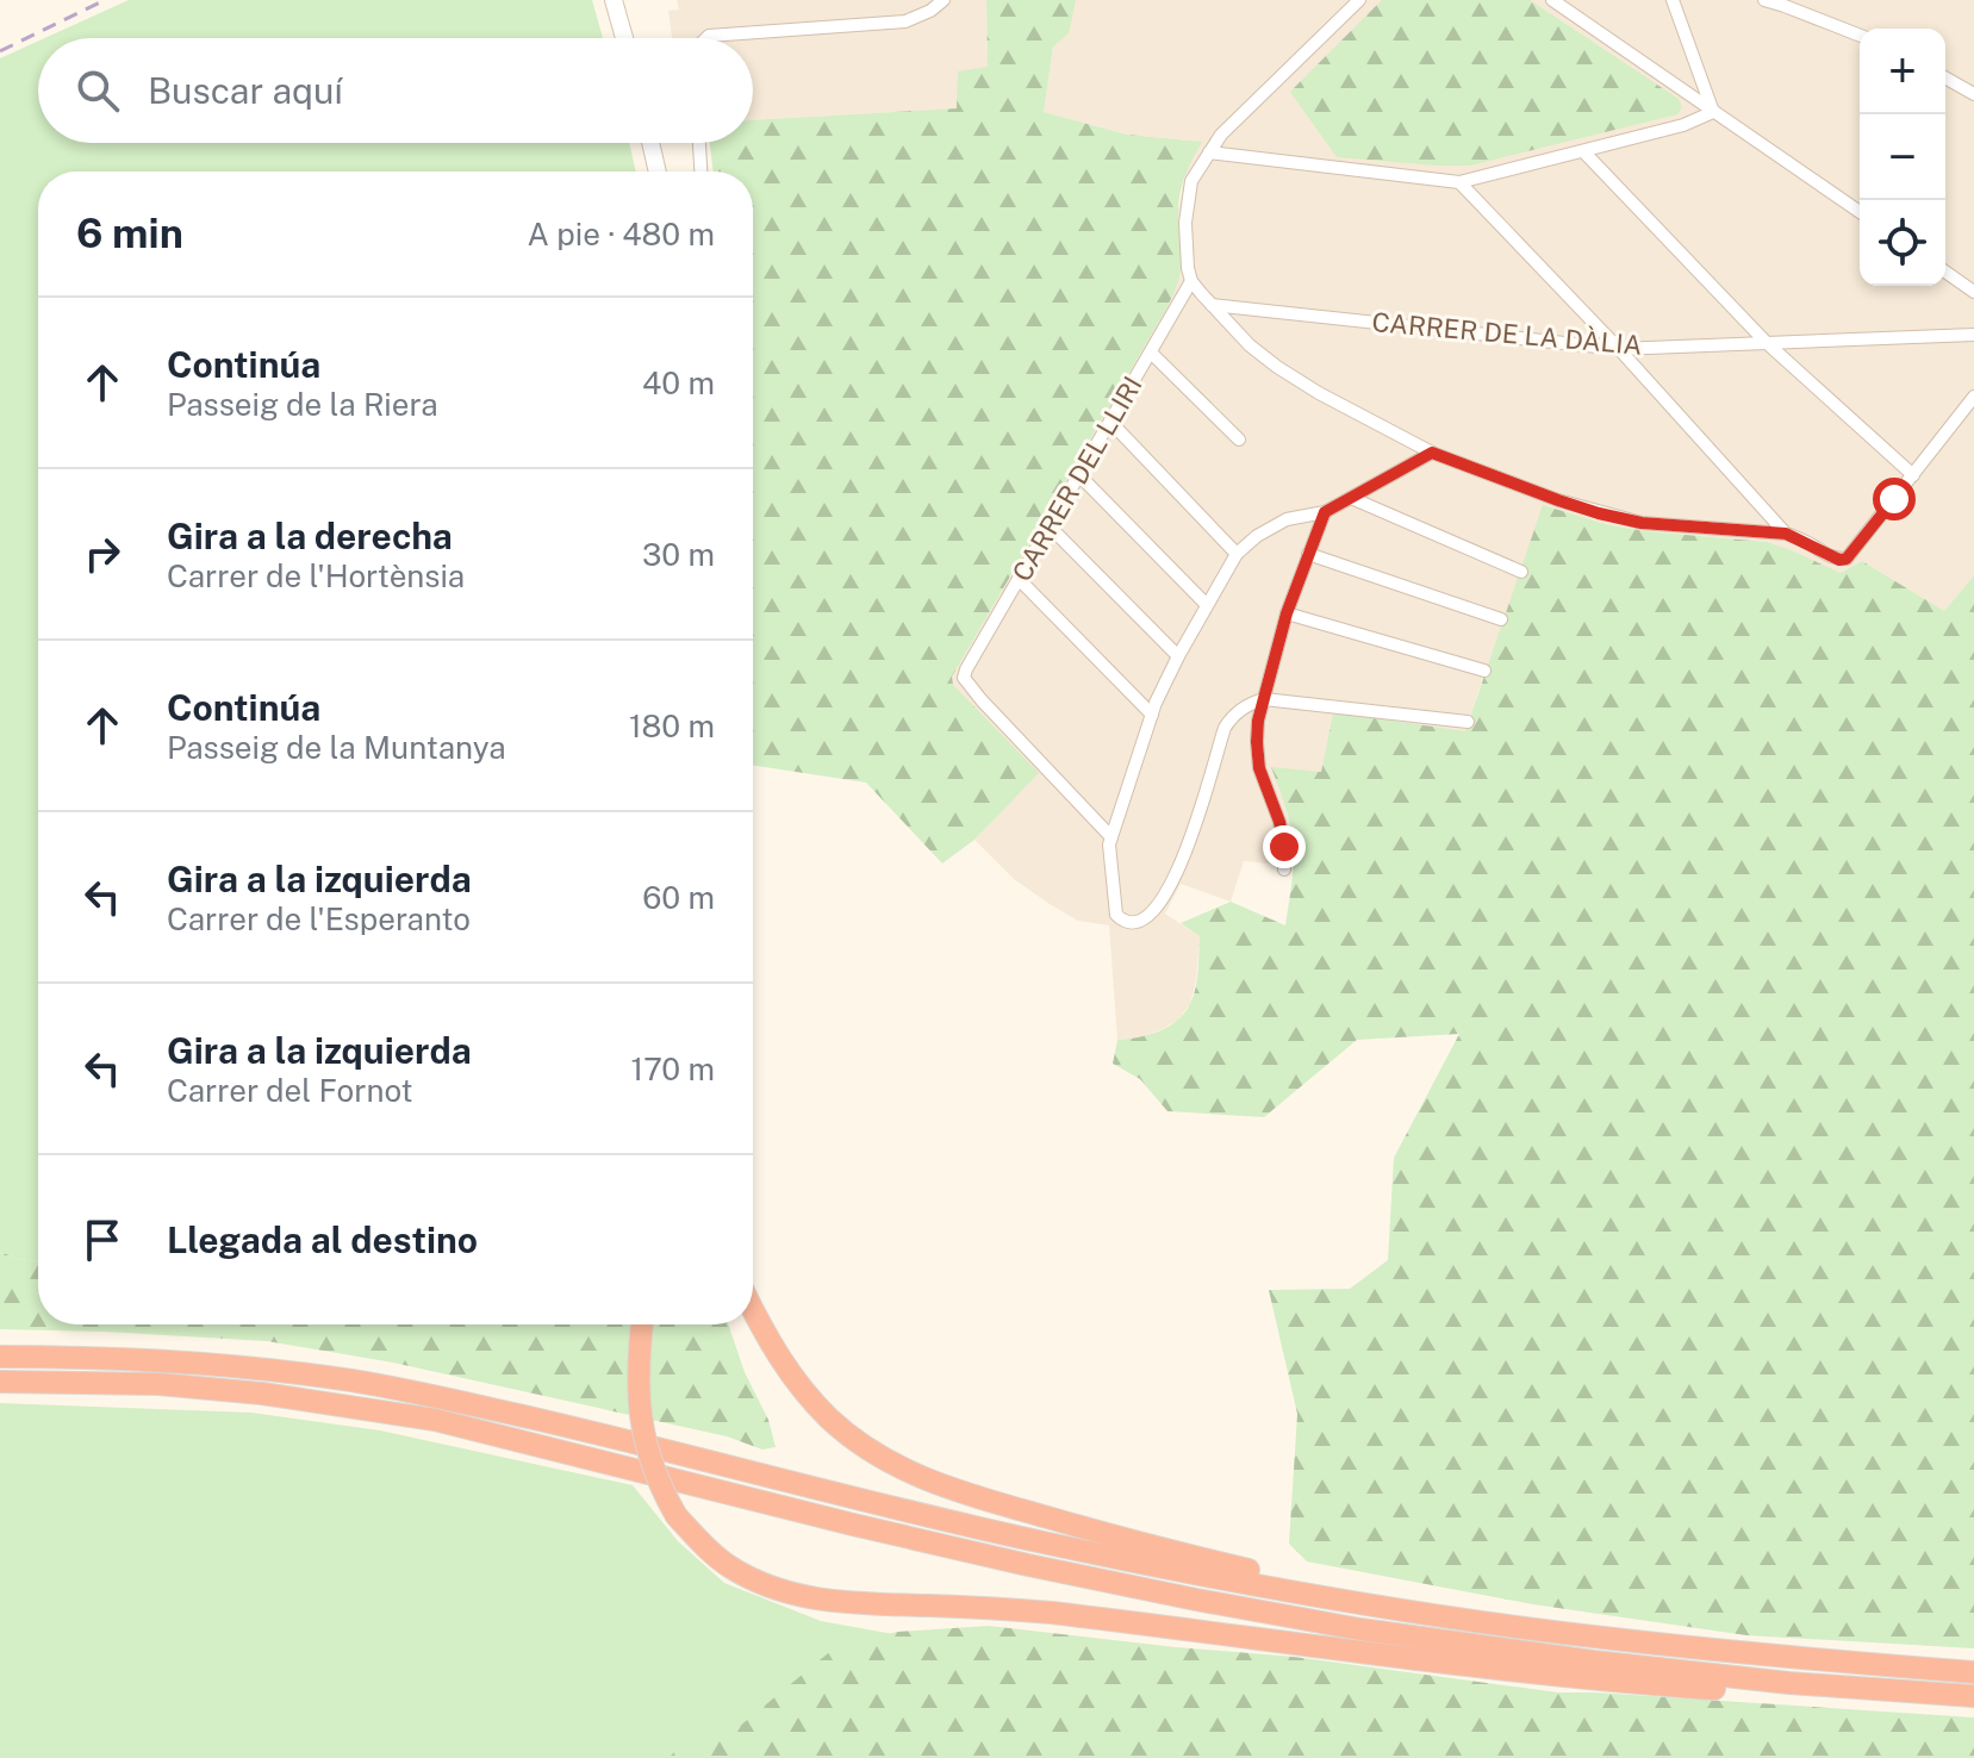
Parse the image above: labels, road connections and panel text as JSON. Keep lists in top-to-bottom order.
{
  "streets": {
    "street": ["CARRER DE LA DÀLIA", "CARRER DEL LLIRI"]
  },
  "page": {
    "map_buttons": ["+", "−"],
    "search": "Buscar aquí",
    "heading": ["6 min", "A pie · 480 m"],
    "list": [
      ["Continúa", "Passeig de la Riera", "40 m"],
      ["Gira a la derecha", "Carrer de l'Hortènsia", "30 m"],
      ["Continúa", "Passeig de la Muntanya", "180 m"],
      ["Gira a la izquierda", "Carrer de l'Esperanto", "60 m"],
      ["Gira a la izquierda", "Carrer del Fornot", "170 m"],
      "Llegada al destino"
    ]
  }
}
